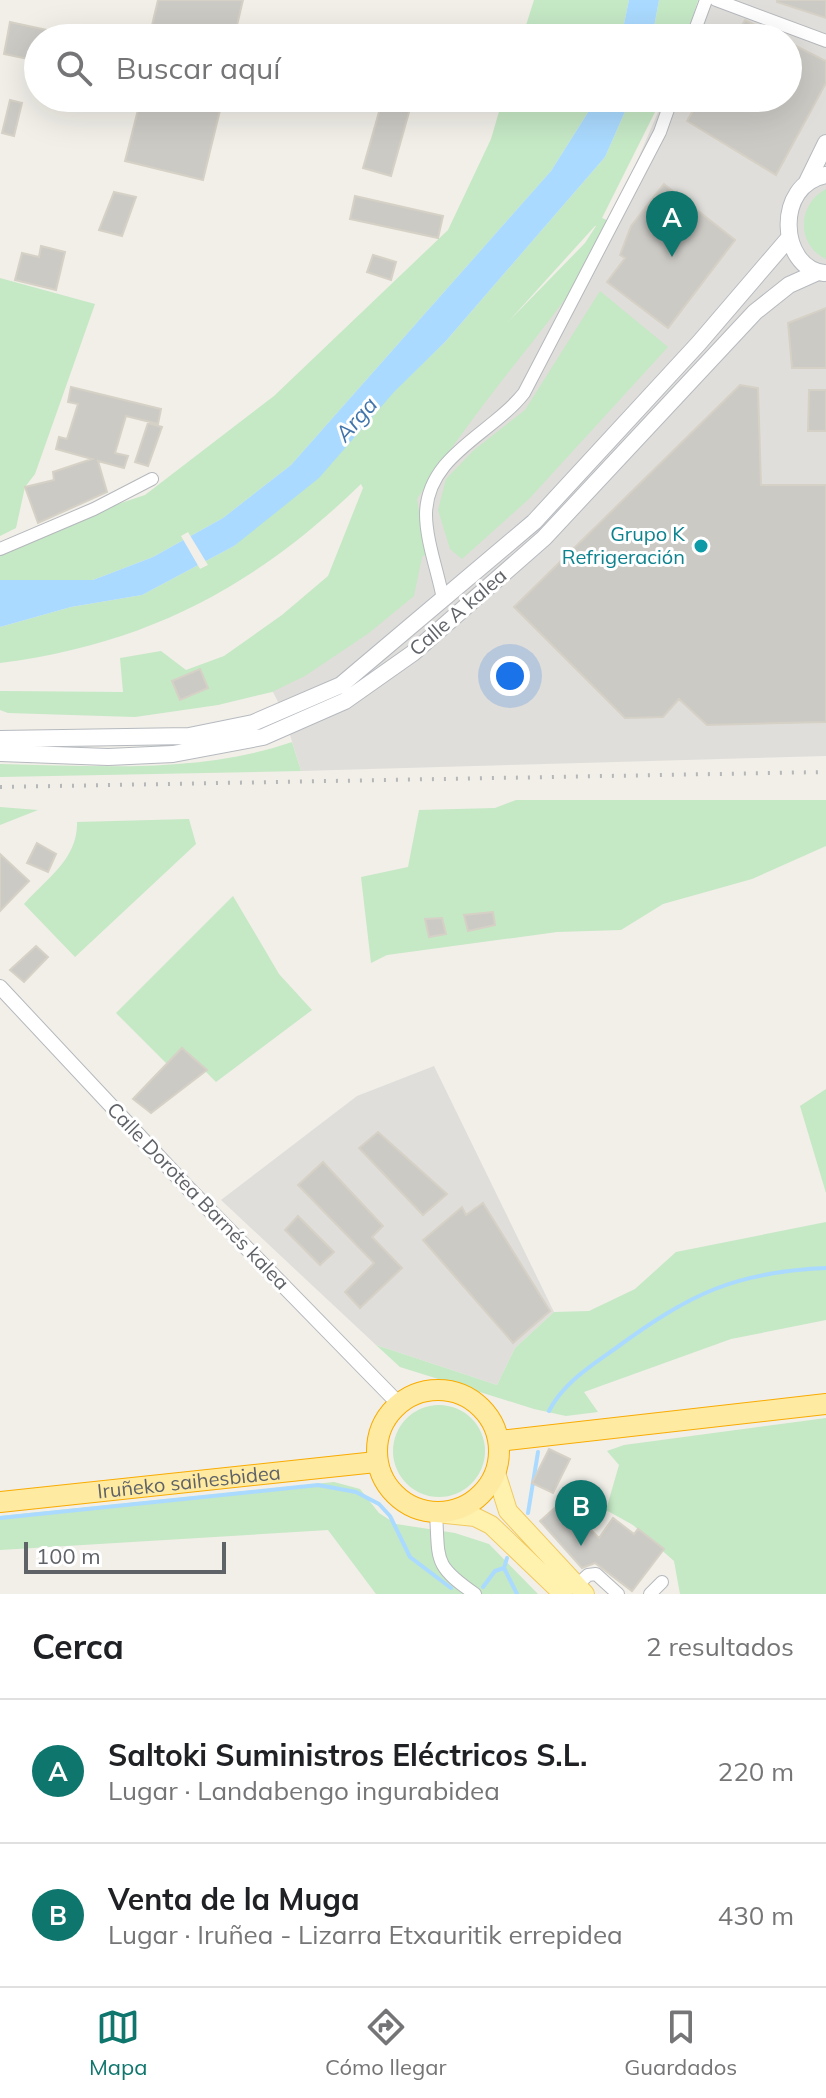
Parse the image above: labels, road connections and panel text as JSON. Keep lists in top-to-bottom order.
{
  "streets": {
    "highway": ["Iruñeko saihesbidea"],
    "main road": ["Calle A kalea"],
    "street": ["Calle Dorotea Barnés kalea"]
  },
  "crossings": [
    ["Calle Dorotea Barnés kalea", "Iruñeko saihesbidea"]
  ],
  "water": ["Arga"],
  "places": ["Grupo K Refrigeración"],
  "scale_bar": "100 m",
  "page": {
    "search": "Buscar aquí",
    "pins": ["A", "B"],
    "scale": "100 m",
    "heading": ["Cerca", "2 resultados"],
    "list": [
      {
        "mark": "A",
        "name": "Saltoki Suministros Eléctricos S.L.",
        "note": "Lugar · Landabengo ingurabidea",
        "value": "220 m"
      },
      {
        "mark": "B",
        "name": "Venta de la Muga",
        "note": "Lugar · Iruñea - Lizarra Etxauritik errepidea",
        "value": "430 m"
      }
    ],
    "nav": ["Mapa", "Cómo llegar", "Guardados"]
  }
}
